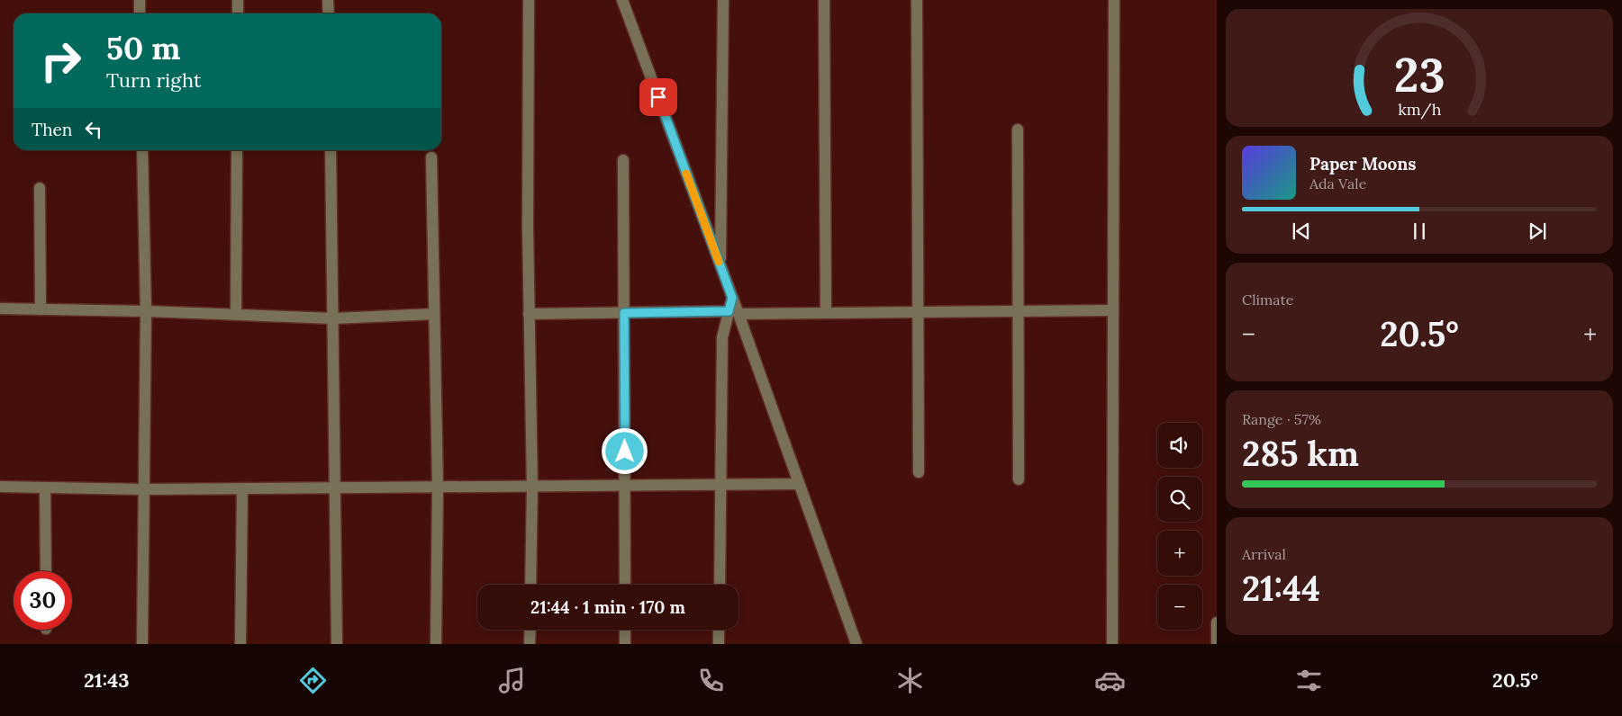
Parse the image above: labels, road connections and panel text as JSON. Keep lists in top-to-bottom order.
{
  "page": {
    "turn": ["50 m", "Turn right"],
    "then": "Then",
    "song": ["Paper Moons", "Ada Vale"],
    "tile": [
      "Climate",
      ["Range · 57%", "285 km"],
      ["Arrival", "21:44"]
    ],
    "heat": ["−", "20.5°", "+"],
    "map_buttons": ["+", "−"],
    "limit": "30",
    "trip": "21:44 · 1 min · 170 m",
    "tabs": ["21:43", "20.5°"],
    "gauge": ["23", "km/h"]
  }
}
